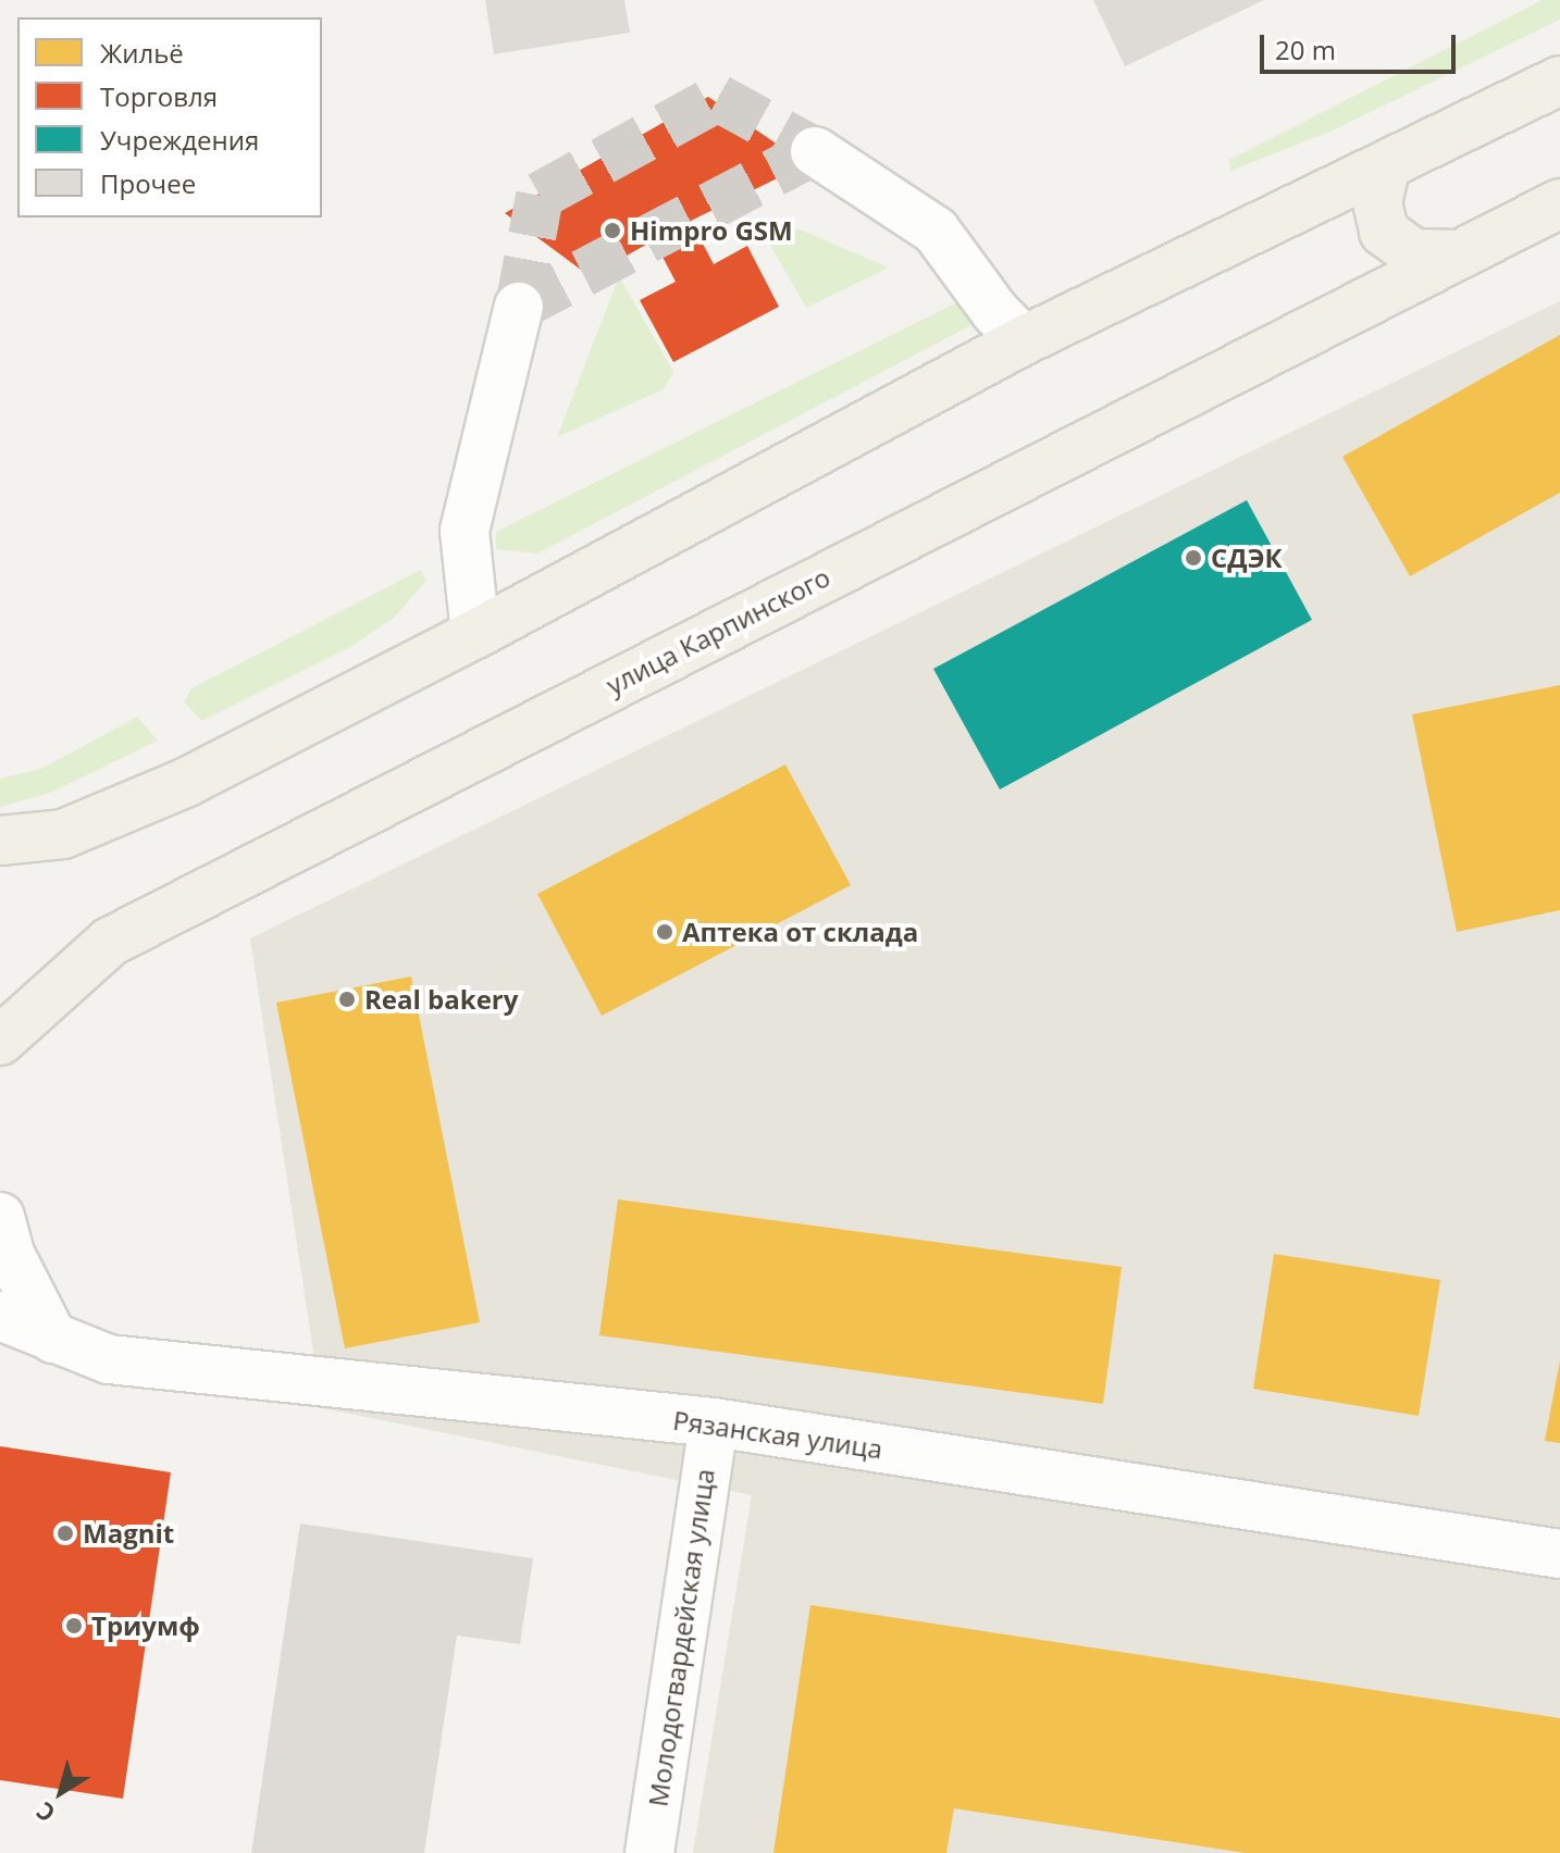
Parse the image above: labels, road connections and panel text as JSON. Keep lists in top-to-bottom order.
{
  "streets": {
    "main road": ["улица Карпинского"],
    "street": ["Рязанская улица", "Молодогвардейская улица"]
  },
  "crossings": [
    ["Рязанская улица", "Молодогвардейская улица"]
  ],
  "places": [
    "Himpro GSM",
    "СДЭК",
    "Аптека от склада",
    "Real bakery",
    "Magnit",
    "Триумф"
  ],
  "legend": [
    "Жильё",
    "Торговля",
    "Учреждения",
    "Прочее"
  ],
  "scale_bar": "20 m",
  "north": "bottom left"
}
